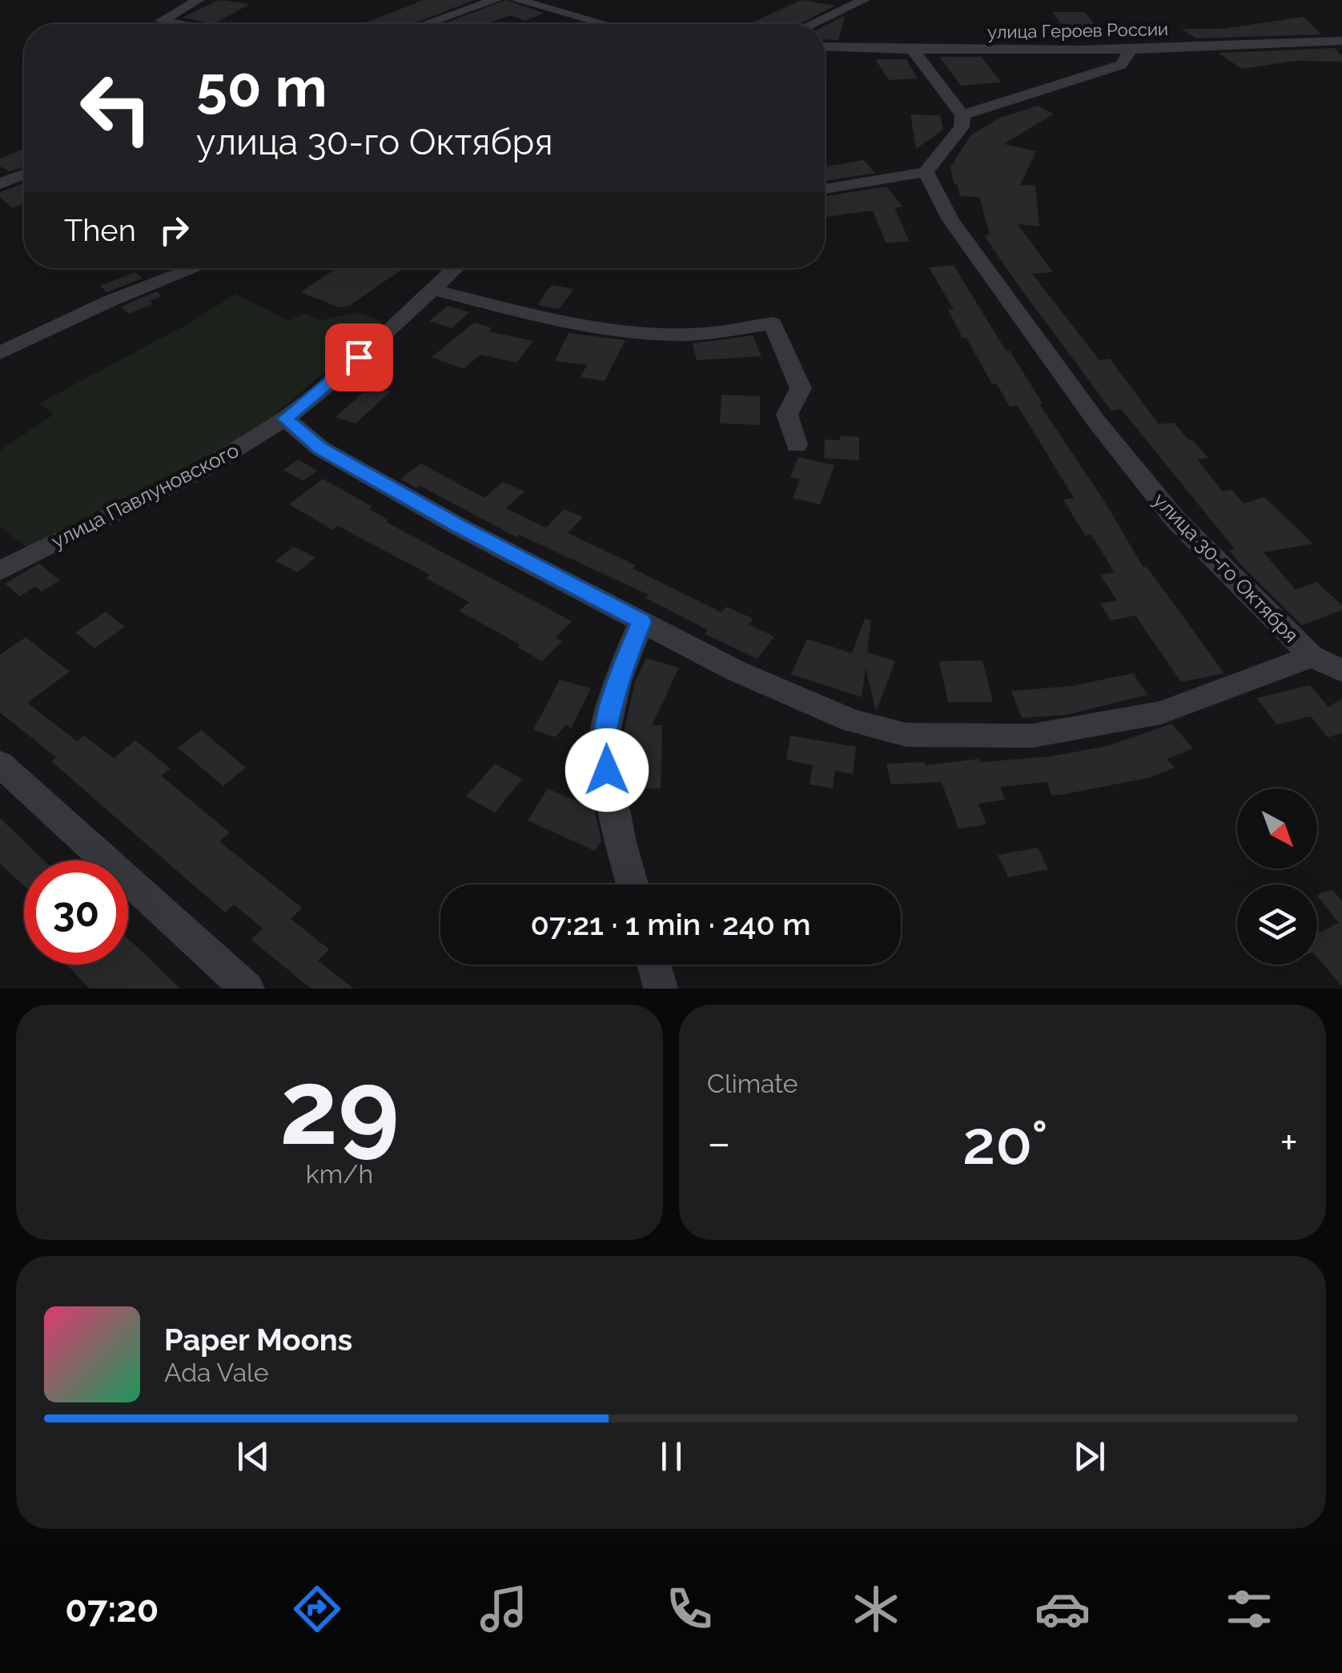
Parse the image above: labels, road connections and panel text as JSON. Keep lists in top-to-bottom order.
{
  "streets": {
    "street": ["улица Героев России", "улица Павлуновского", "улица 30-го Октября"]
  },
  "crossings": [
    ["улица Павлуновского", "улица 30-го Октября"]
  ],
  "north": "bottom right",
  "page": {
    "turn": ["50 m", "улица 30-го Октября"],
    "then": "Then",
    "limit": "30",
    "trip": "07:21 · 1 min · 240 m",
    "tile": [
      ["29", "km/h"],
      "Climate"
    ],
    "heat": ["−", "20°", "+"],
    "song": ["Paper Moons", "Ada Vale"],
    "tabs": "07:20"
  }
}
